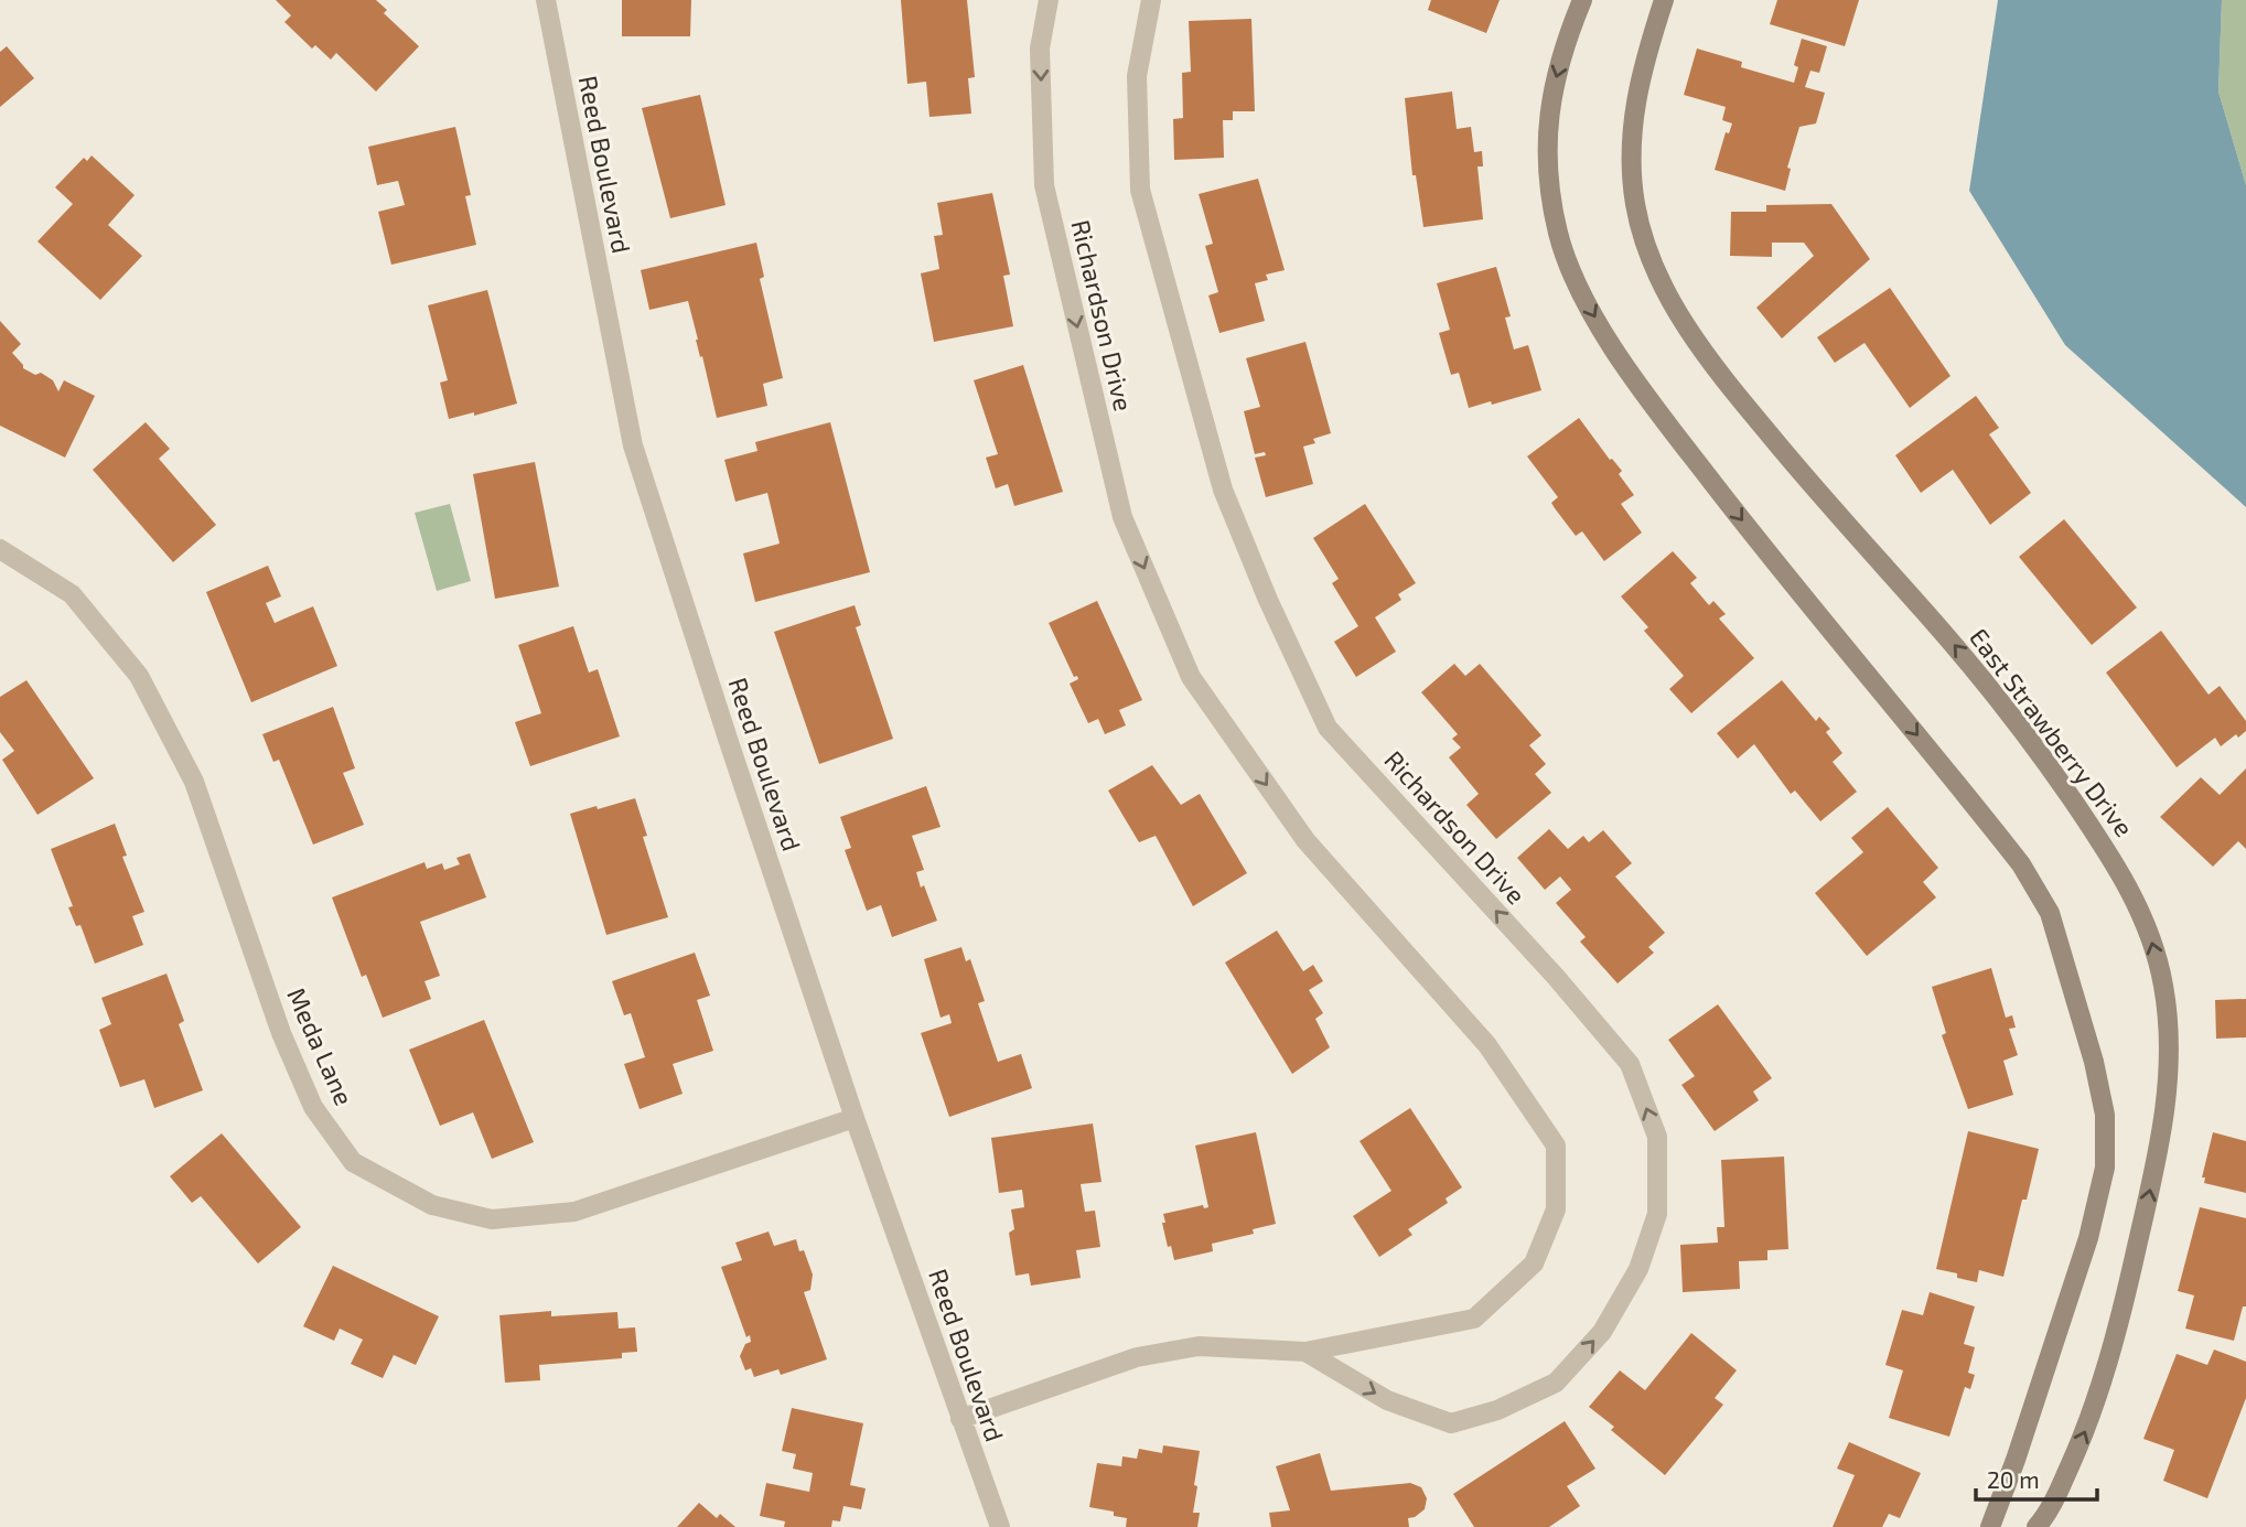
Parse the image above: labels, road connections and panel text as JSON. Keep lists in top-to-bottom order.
{
  "streets": {
    "street": [
      "Reed Boulevard",
      "Richardson Drive",
      "East Strawberry Drive",
      "Meda Lane"
    ]
  },
  "crossings": [
    ["Reed Boulevard", "Richardson Drive"],
    ["Reed Boulevard", "Meda Lane"]
  ],
  "scale_bar": "20 m"
}
